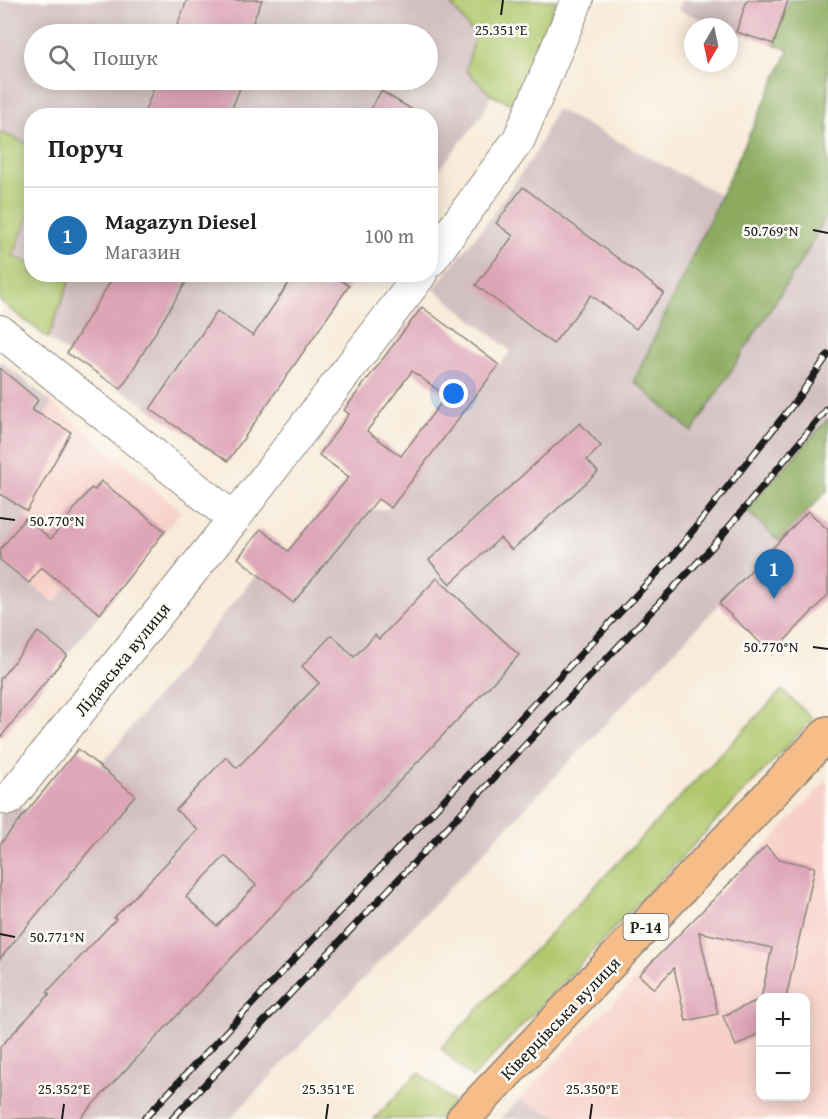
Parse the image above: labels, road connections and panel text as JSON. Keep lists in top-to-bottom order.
{
  "streets": {
    "main road": ["Р-14", "Ківерцівська вулиця"],
    "street": ["Лідавська вулиця"]
  },
  "north": "bottom",
  "page": {
    "search": "Пошук",
    "heading": "Поруч",
    "list": [
      {
        "mark": "1",
        "name": "Magazyn Diesel",
        "note": "Магазин",
        "value": "100 m"
      }
    ],
    "pins": "1",
    "map_buttons": ["+", "−"]
  },
  "coordinates": [
    "25.351°E",
    "50.769°N",
    "50.770°N",
    "50.771°N",
    "25.352°E",
    "25.350°E"
  ]
}
